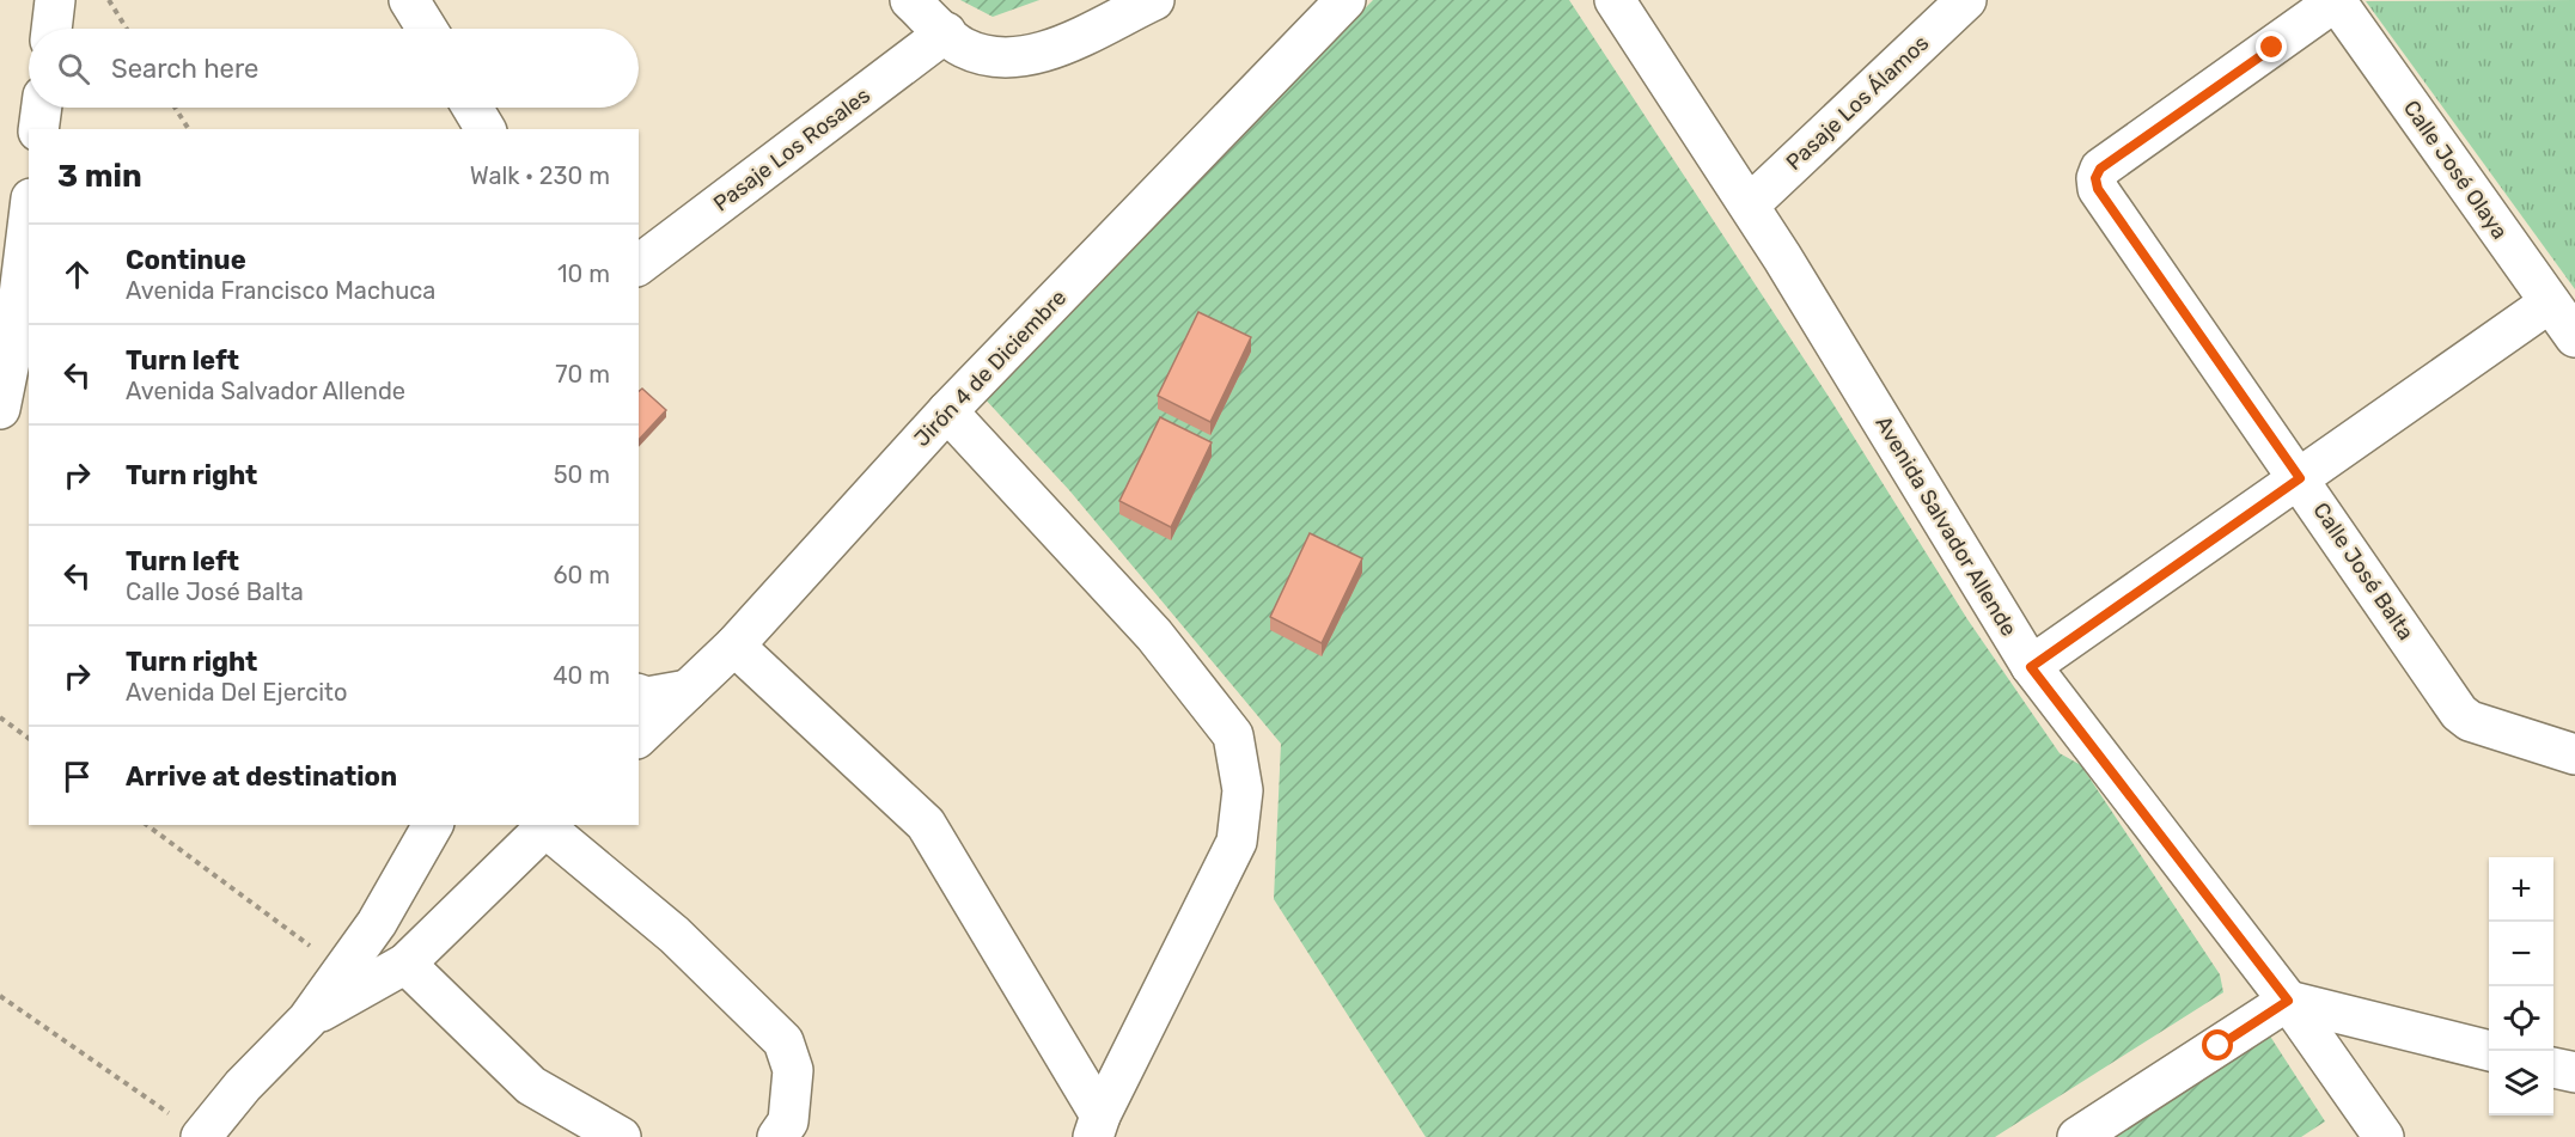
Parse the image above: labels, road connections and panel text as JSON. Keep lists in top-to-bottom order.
{
  "streets": {
    "street": [
      "Pasaje Los Álamos",
      "Pasaje Los Rosales",
      "Calle José Olaya",
      "Jirón 4 de Diciembre",
      "Avenida Salvador Allende",
      "Calle José Balta"
    ]
  },
  "crossings": [
    ["Pasaje Los Álamos", "Avenida Salvador Allende"],
    ["Calle José Olaya", "Calle José Balta"]
  ],
  "page": {
    "search": "Search here",
    "heading": ["3 min", "Walk · 230 m"],
    "list": [
      ["Continue", "Avenida Francisco Machuca", "10 m"],
      ["Turn left", "Avenida Salvador Allende", "70 m"],
      ["Turn right", "50 m"],
      ["Turn left", "Calle José Balta", "60 m"],
      ["Turn right", "Avenida Del Ejercito", "40 m"],
      "Arrive at destination"
    ],
    "map_buttons": ["+", "−"]
  }
}
